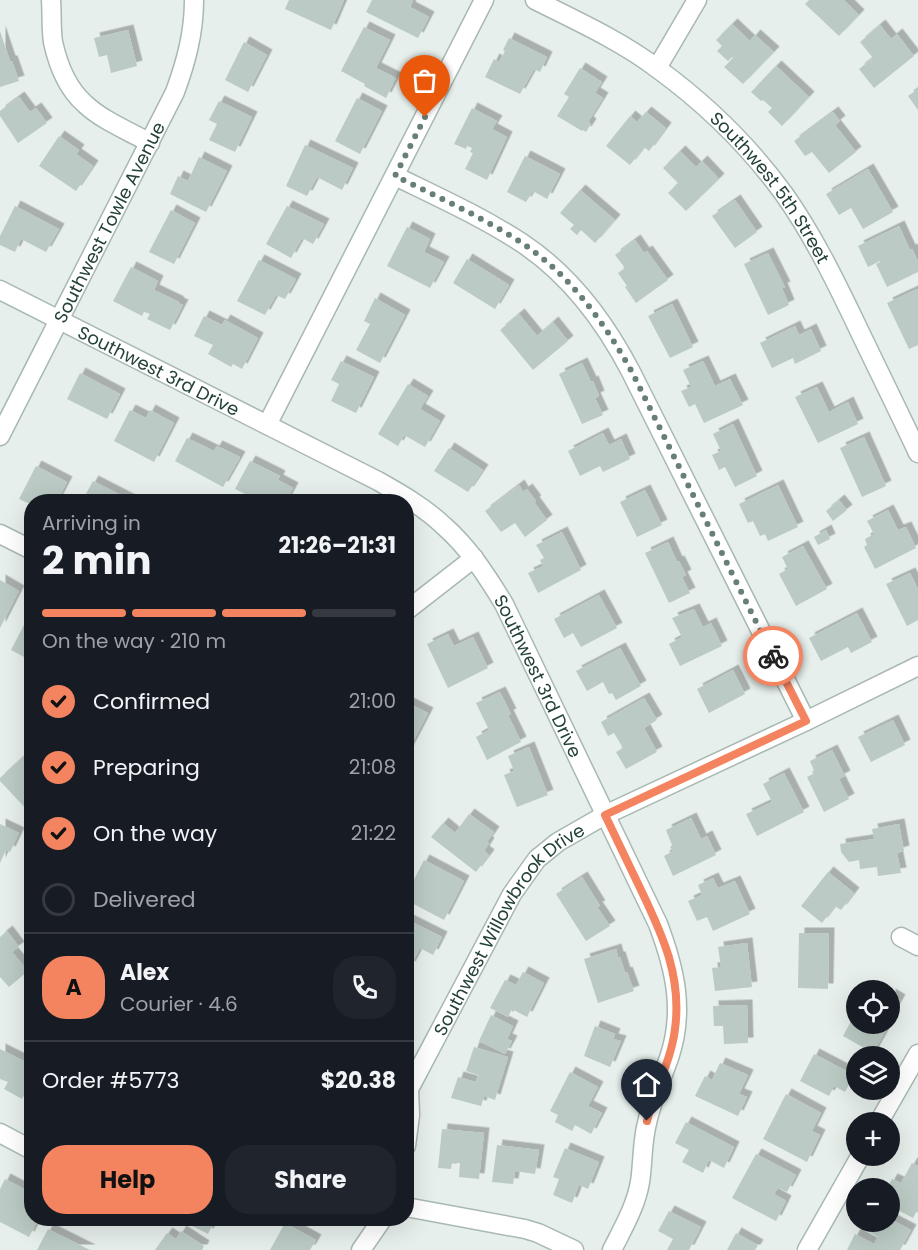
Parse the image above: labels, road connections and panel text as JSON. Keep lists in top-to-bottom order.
{
  "streets": {
    "street": [
      "Southwest 5th Street",
      "Southwest Towle Avenue",
      "Southwest 3rd Drive",
      "Southwest Willowbrook Drive"
    ]
  },
  "crossings": [
    ["Southwest Towle Avenue", "Southwest 3rd Drive"],
    ["Southwest 3rd Drive", "Southwest Willowbrook Drive"]
  ],
  "page": {
    "heading": ["2 min", "Arriving in", "21:26–21:31"],
    "panel": [
      "Alex",
      "Courier · 4.6",
      "Order #5773",
      "$20.38"
    ],
    "bar": "On the way · 210 m",
    "list": [
      ["Confirmed", "21:00"],
      ["Preparing", "21:08"],
      ["On the way", "21:22"],
      "Delivered"
    ],
    "round": "A",
    "map_buttons": ["+", "−"],
    "buttons": ["Help", "Share"]
  }
}
